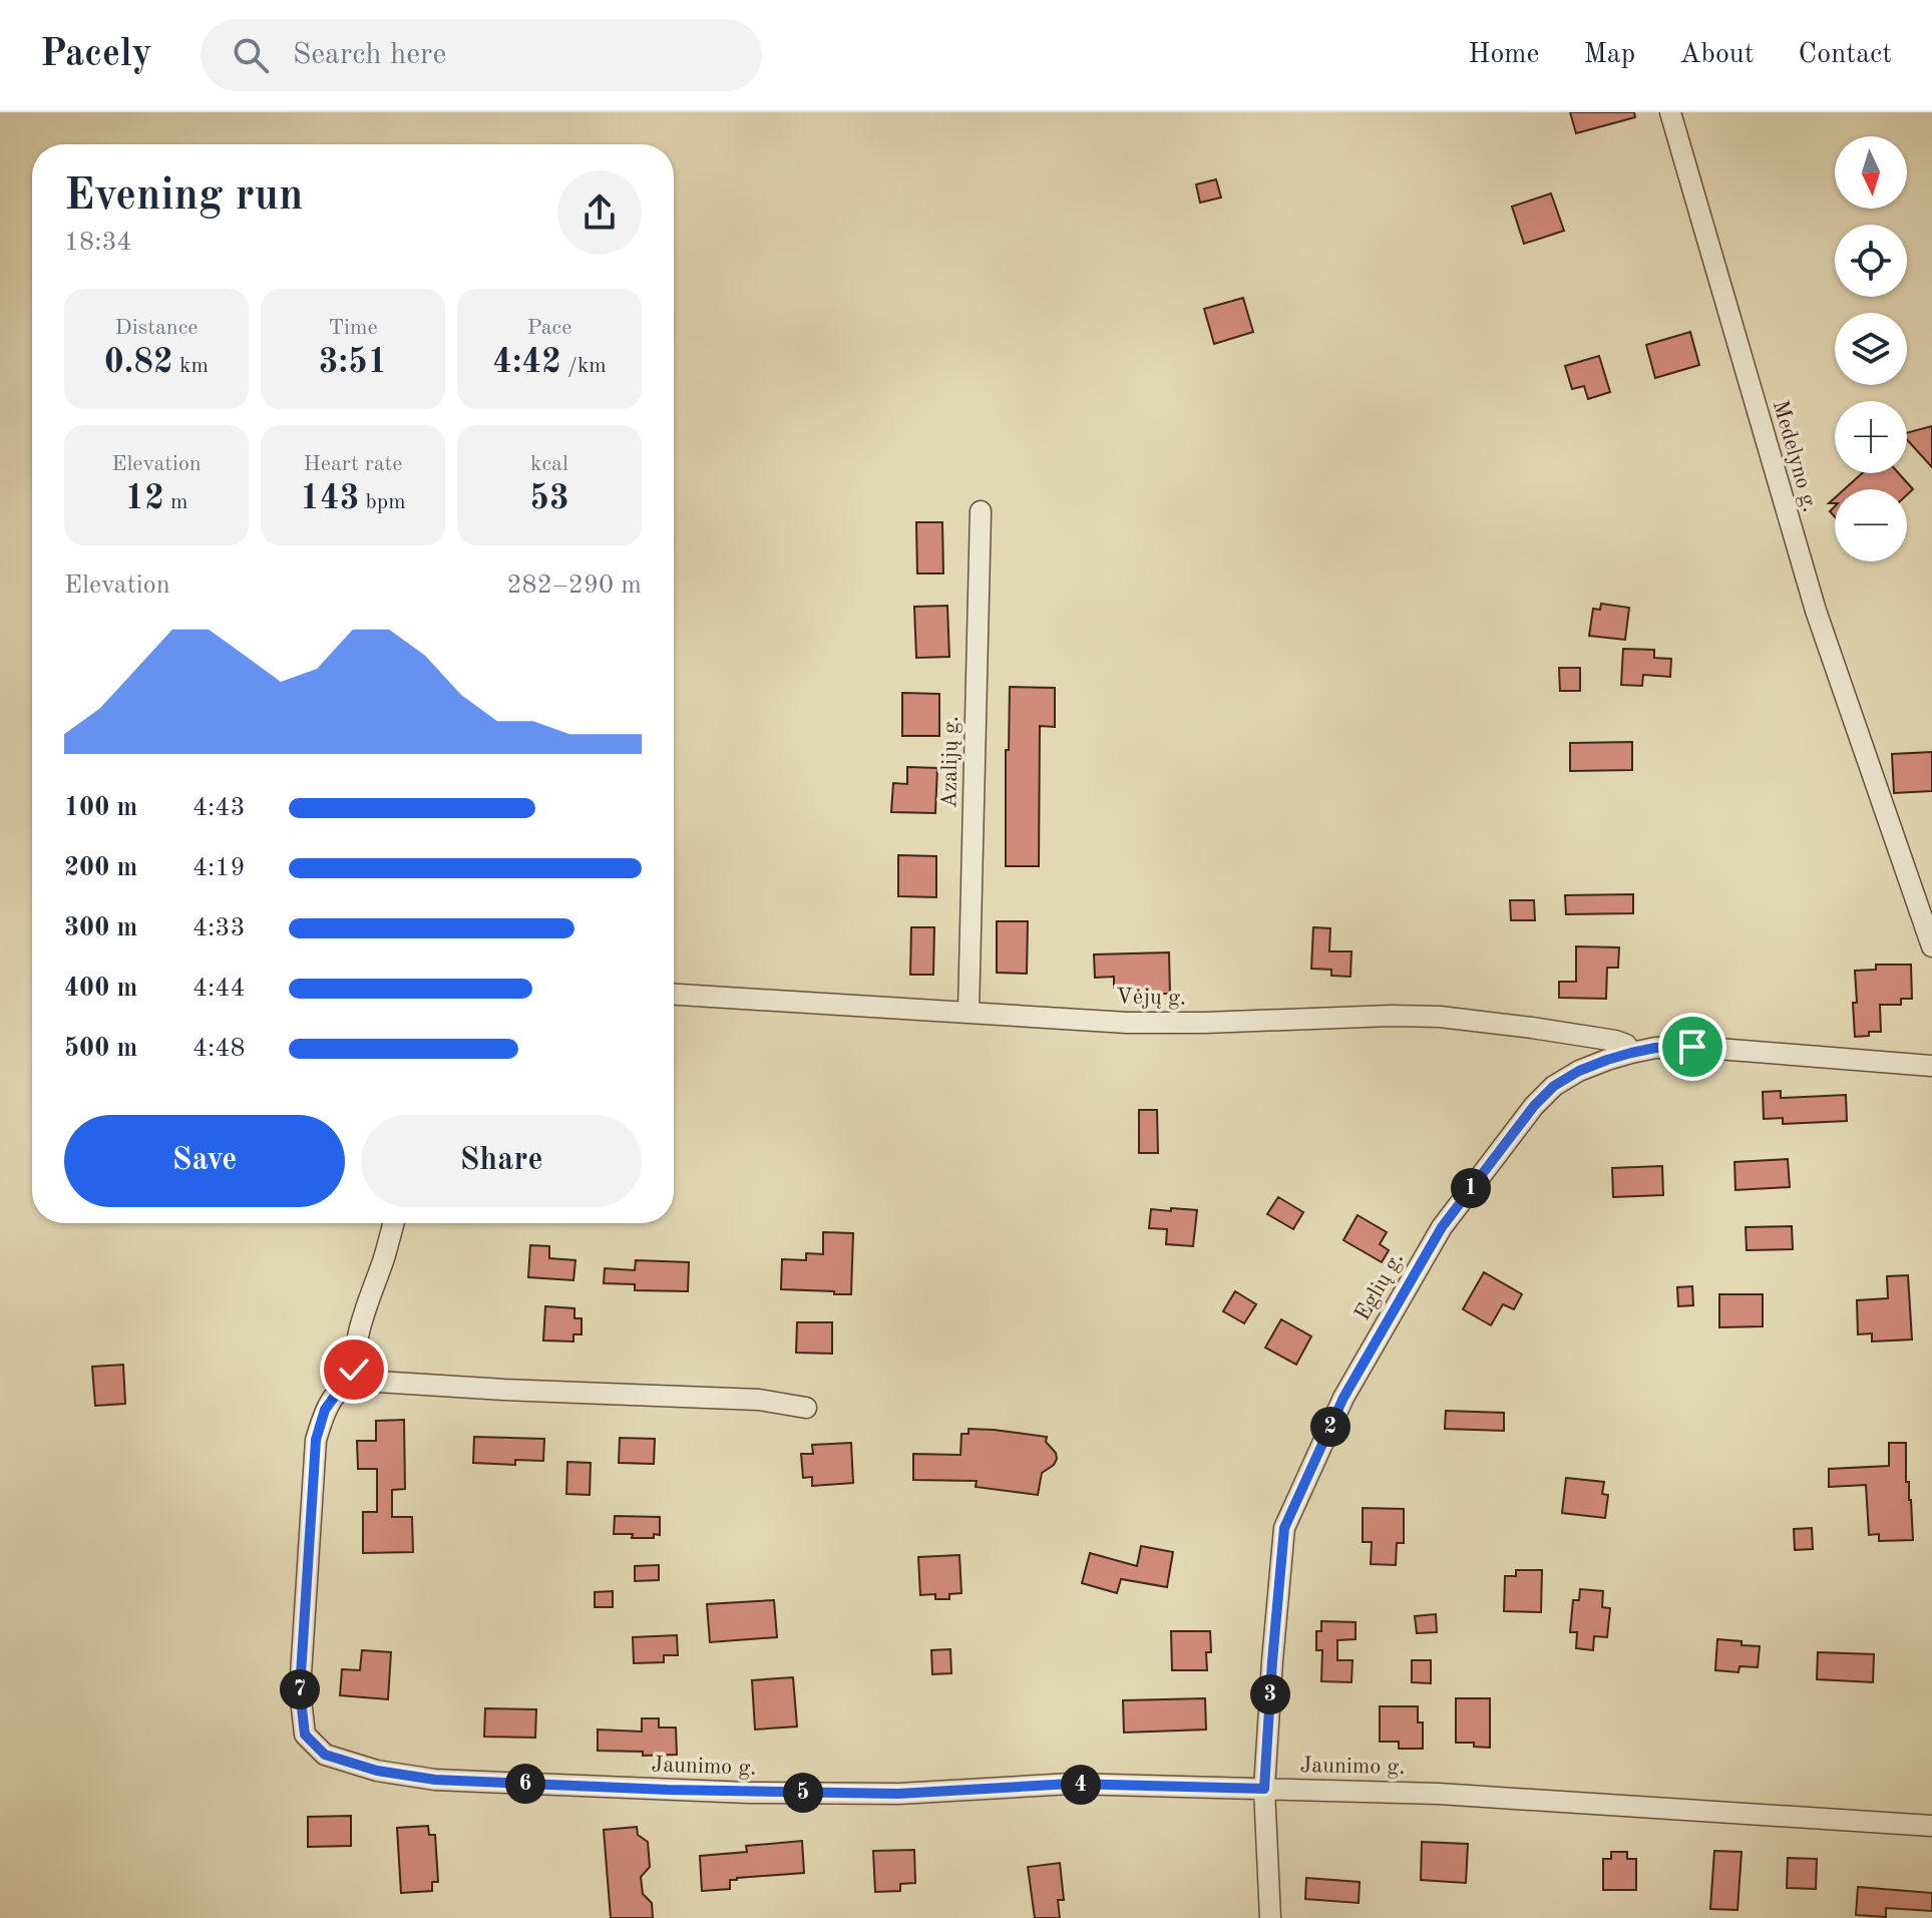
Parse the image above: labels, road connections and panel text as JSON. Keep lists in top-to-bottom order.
{
  "streets": {
    "street": [
      "Medelyno g.",
      "Azalijų g.",
      "Vėjų g.",
      "Eglių g.",
      "Jaunimo g."
    ]
  },
  "crossings": [
    ["Azalijų g.", "Vėjų g."],
    ["Vėjų g.", "Eglių g."],
    ["Eglių g.", "Jaunimo g."]
  ],
  "north": "bottom",
  "page": {
    "header": "Pacely",
    "search": "Search here",
    "nav": [
      "Home",
      "Map",
      "About",
      "Contact"
    ],
    "map_buttons": ["+", "−"],
    "heading": ["Evening run", "18:34"],
    "stats": [
      ["Distance", "0.82 km"],
      ["Time", "3:51"],
      ["Pace", "4:42 /km"],
      ["Elevation", "12 m"],
      ["Heart rate", "143 bpm"],
      ["kcal", "53"]
    ],
    "chart": ["Elevation", "282–290 m"],
    "list": [
      {
        "name": "100 m",
        "note": "4:43"
      },
      {
        "name": "200 m",
        "note": "4:19"
      },
      {
        "name": "300 m",
        "note": "4:33"
      },
      {
        "name": "400 m",
        "note": "4:44"
      },
      {
        "name": "500 m",
        "note": "4:48"
      }
    ],
    "buttons": ["Save", "Share"],
    "pins": [
      "1",
      "2",
      "7",
      "3",
      "6",
      "4",
      "5"
    ]
  }
}
